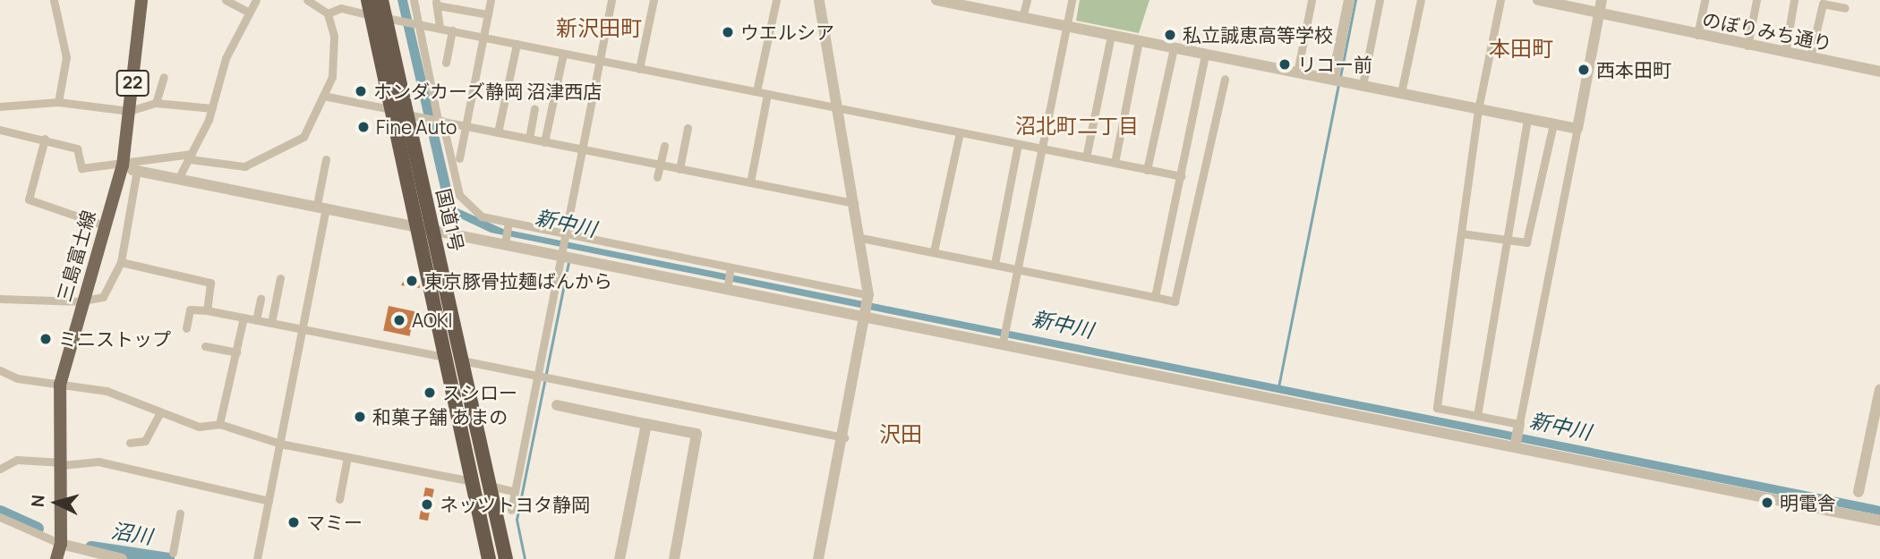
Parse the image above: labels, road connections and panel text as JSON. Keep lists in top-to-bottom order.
{
  "streets": {
    "highway": ["国道1号"],
    "main road": ["22", "三島富士線"],
    "street": ["のぼりみち通り"]
  },
  "districts": [
    "新沢田町",
    "本田町",
    "沼北町二丁目",
    "沢田"
  ],
  "water": ["新中川", "沼川"],
  "places": [
    "ウエルシア",
    "私立誠恵高等学校",
    "リコー前",
    "西本田町",
    "ホンダカーズ静岡 沼津西店",
    "Fine Auto",
    "東京豚骨拉麺ばんから",
    "AOKI",
    "ミニストップ",
    "スシロー",
    "和菓子舗 あまの",
    "明電舎",
    "ネッツトヨタ静岡",
    "マミー"
  ],
  "north": "left"
}
